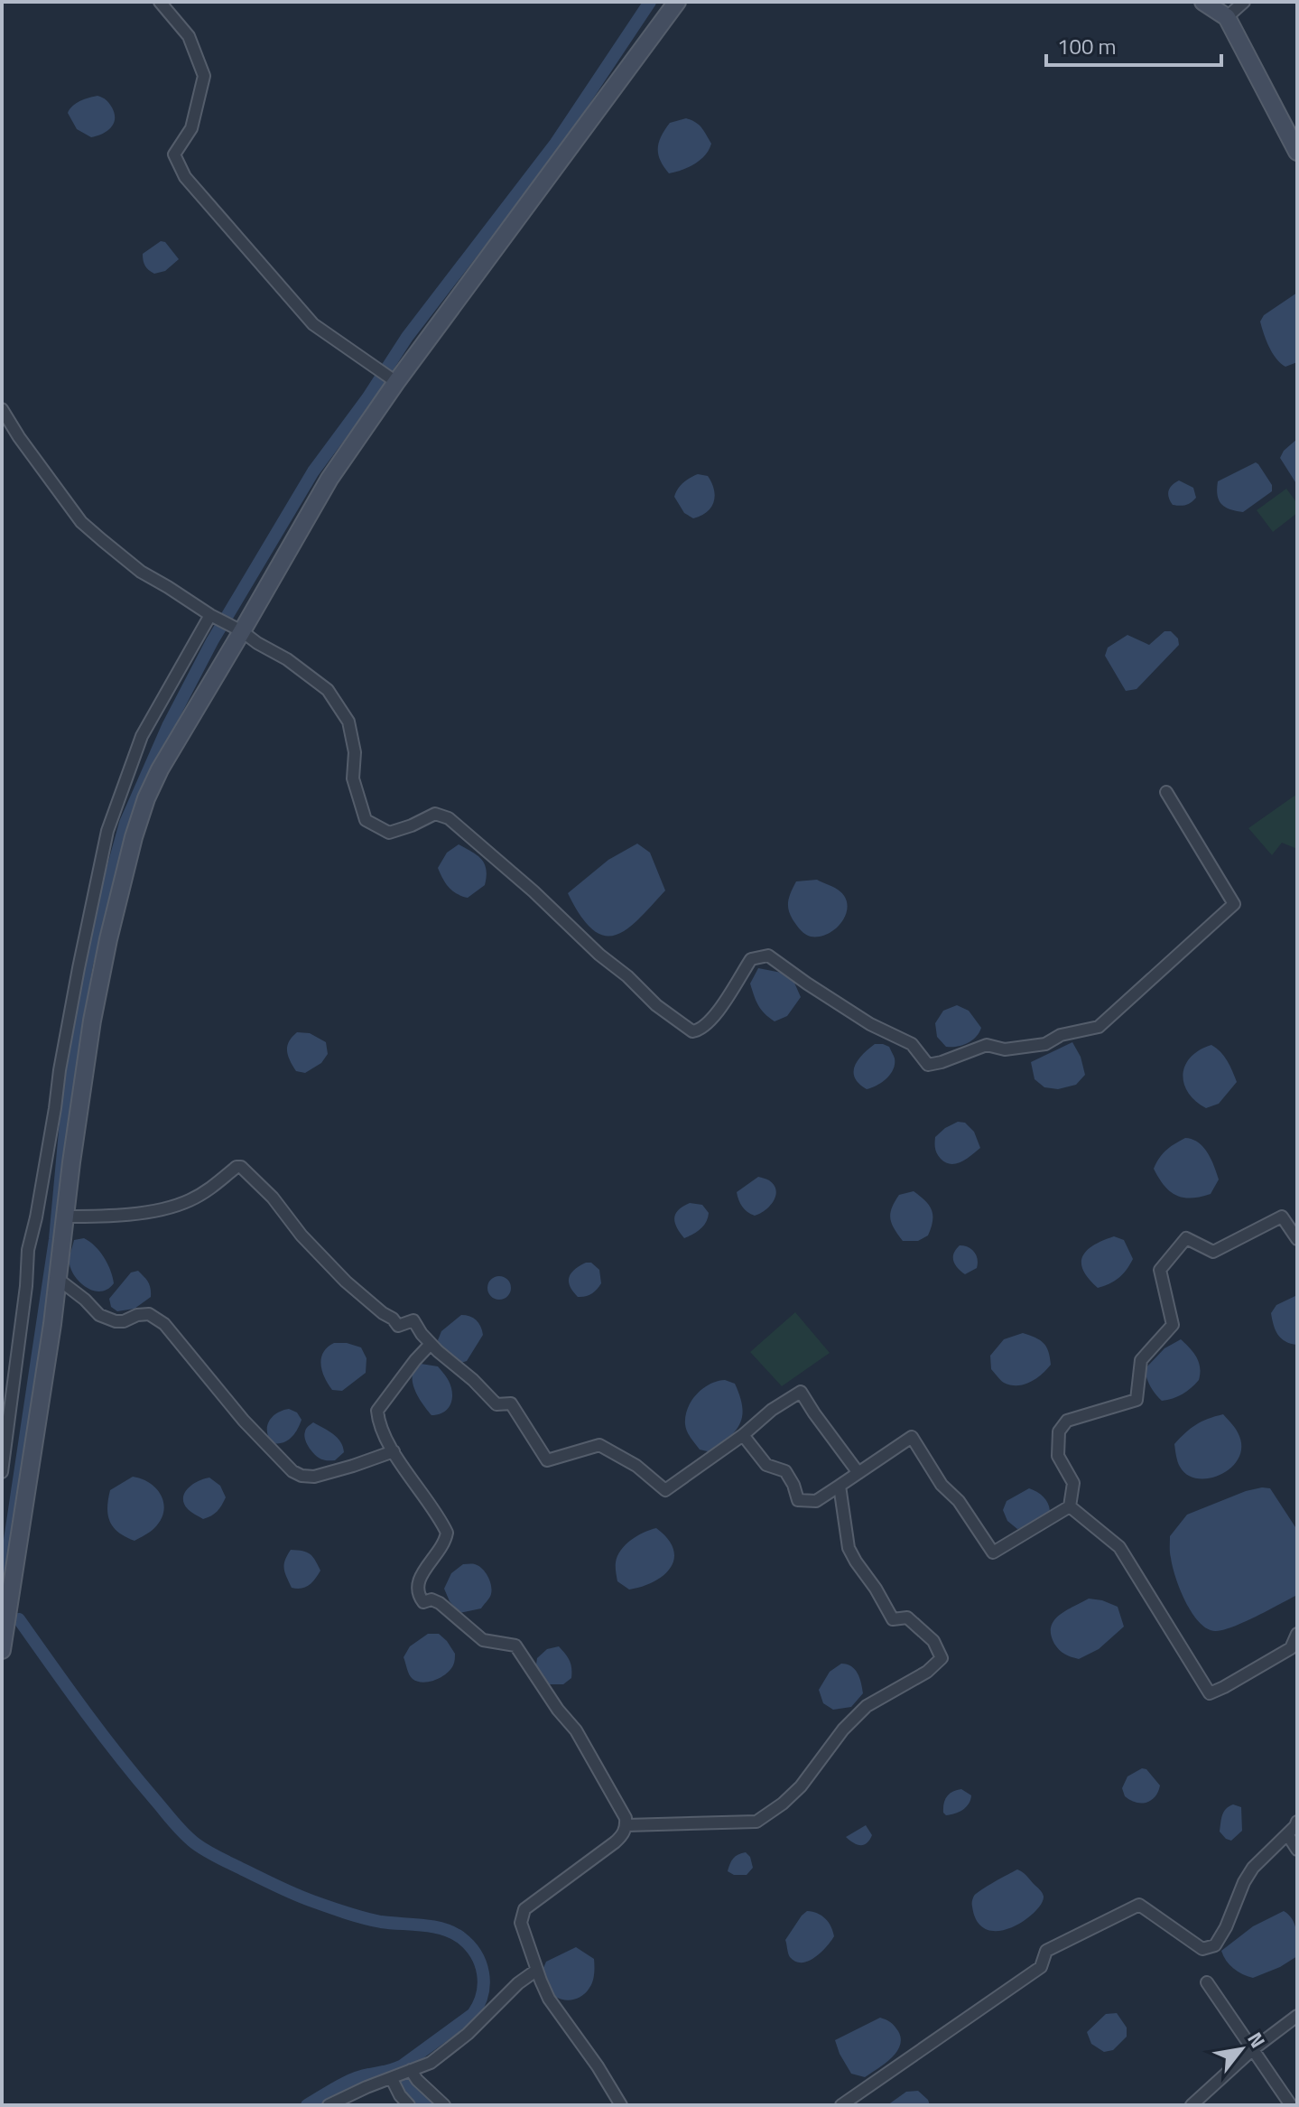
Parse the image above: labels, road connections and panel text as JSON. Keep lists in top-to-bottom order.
{
  "scale_bar": "100 m",
  "north": "top right"
}
